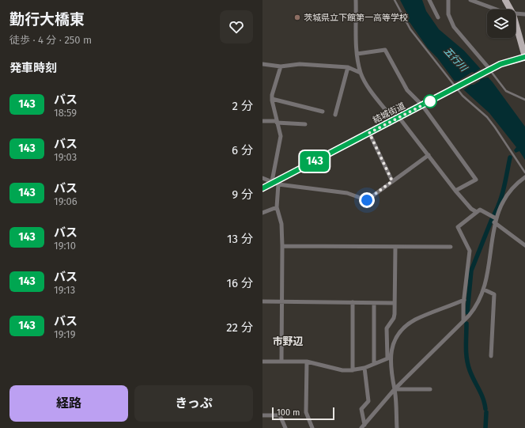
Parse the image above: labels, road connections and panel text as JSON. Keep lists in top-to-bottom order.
{
  "streets": {
    "main road": ["結城街道"]
  },
  "districts": ["市野辺"],
  "water": ["五行川"],
  "places": ["茨城県立下館第一高等学校"],
  "lines": ["bus line 143"],
  "scale_bar": "100 m",
  "page": {
    "heading": [
      ["勤行大橋東", "徒歩 · 4 分 · 250 m"],
      "発車時刻"
    ],
    "on_map": "143",
    "list": [
      {
        "mark": "143",
        "name": "バス",
        "note": "18:59",
        "value": "2 分"
      },
      {
        "mark": "143",
        "name": "バス",
        "note": "19:03",
        "value": "6 分"
      },
      {
        "mark": "143",
        "name": "バス",
        "note": "19:06",
        "value": "9 分"
      },
      {
        "mark": "143",
        "name": "バス",
        "note": "19:10",
        "value": "13 分"
      },
      {
        "mark": "143",
        "name": "バス",
        "note": "19:13",
        "value": "16 分"
      },
      {
        "mark": "143",
        "name": "バス",
        "note": "19:19",
        "value": "22 分"
      }
    ],
    "buttons": ["経路", "きっぷ"],
    "scale": "100 m"
  }
}
